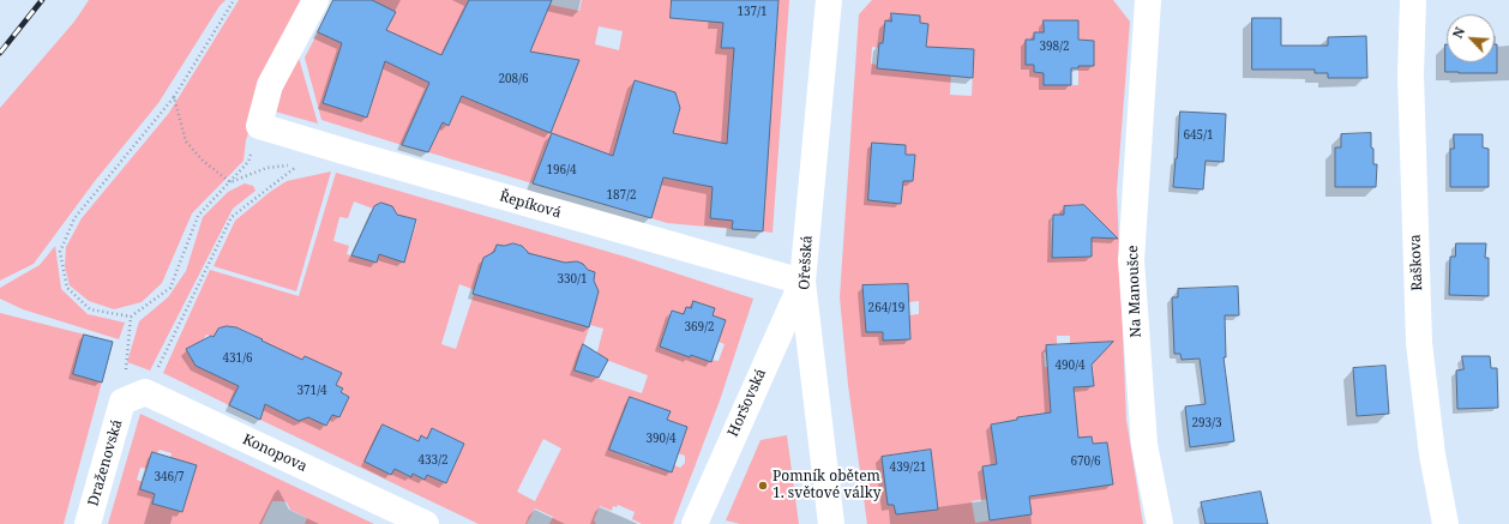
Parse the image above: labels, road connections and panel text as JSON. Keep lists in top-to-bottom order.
{
  "streets": {
    "street": [
      "Řepíková",
      "Ořešská",
      "Raškova",
      "Na Manoušce",
      "Horšovská",
      "Konopova",
      "Draženovská"
    ]
  },
  "crossings": [
    ["Řepíková", "Ořešská"],
    ["Řepíková", "Horšovská"],
    ["Ořešská", "Horšovská"],
    ["Konopova", "Draženovská"]
  ],
  "places": ["Pomník obětem 1. světové války"],
  "house_numbers": [
    "137/1",
    "398/2",
    "208/6",
    "645/1",
    "196/4",
    "187/2",
    "330/1",
    "264/19",
    "369/2",
    "431/6",
    "490/4",
    "371/4",
    "293/3",
    "390/4",
    "433/2",
    "670/6",
    "439/21",
    "346/7"
  ],
  "north": "top left"
}
